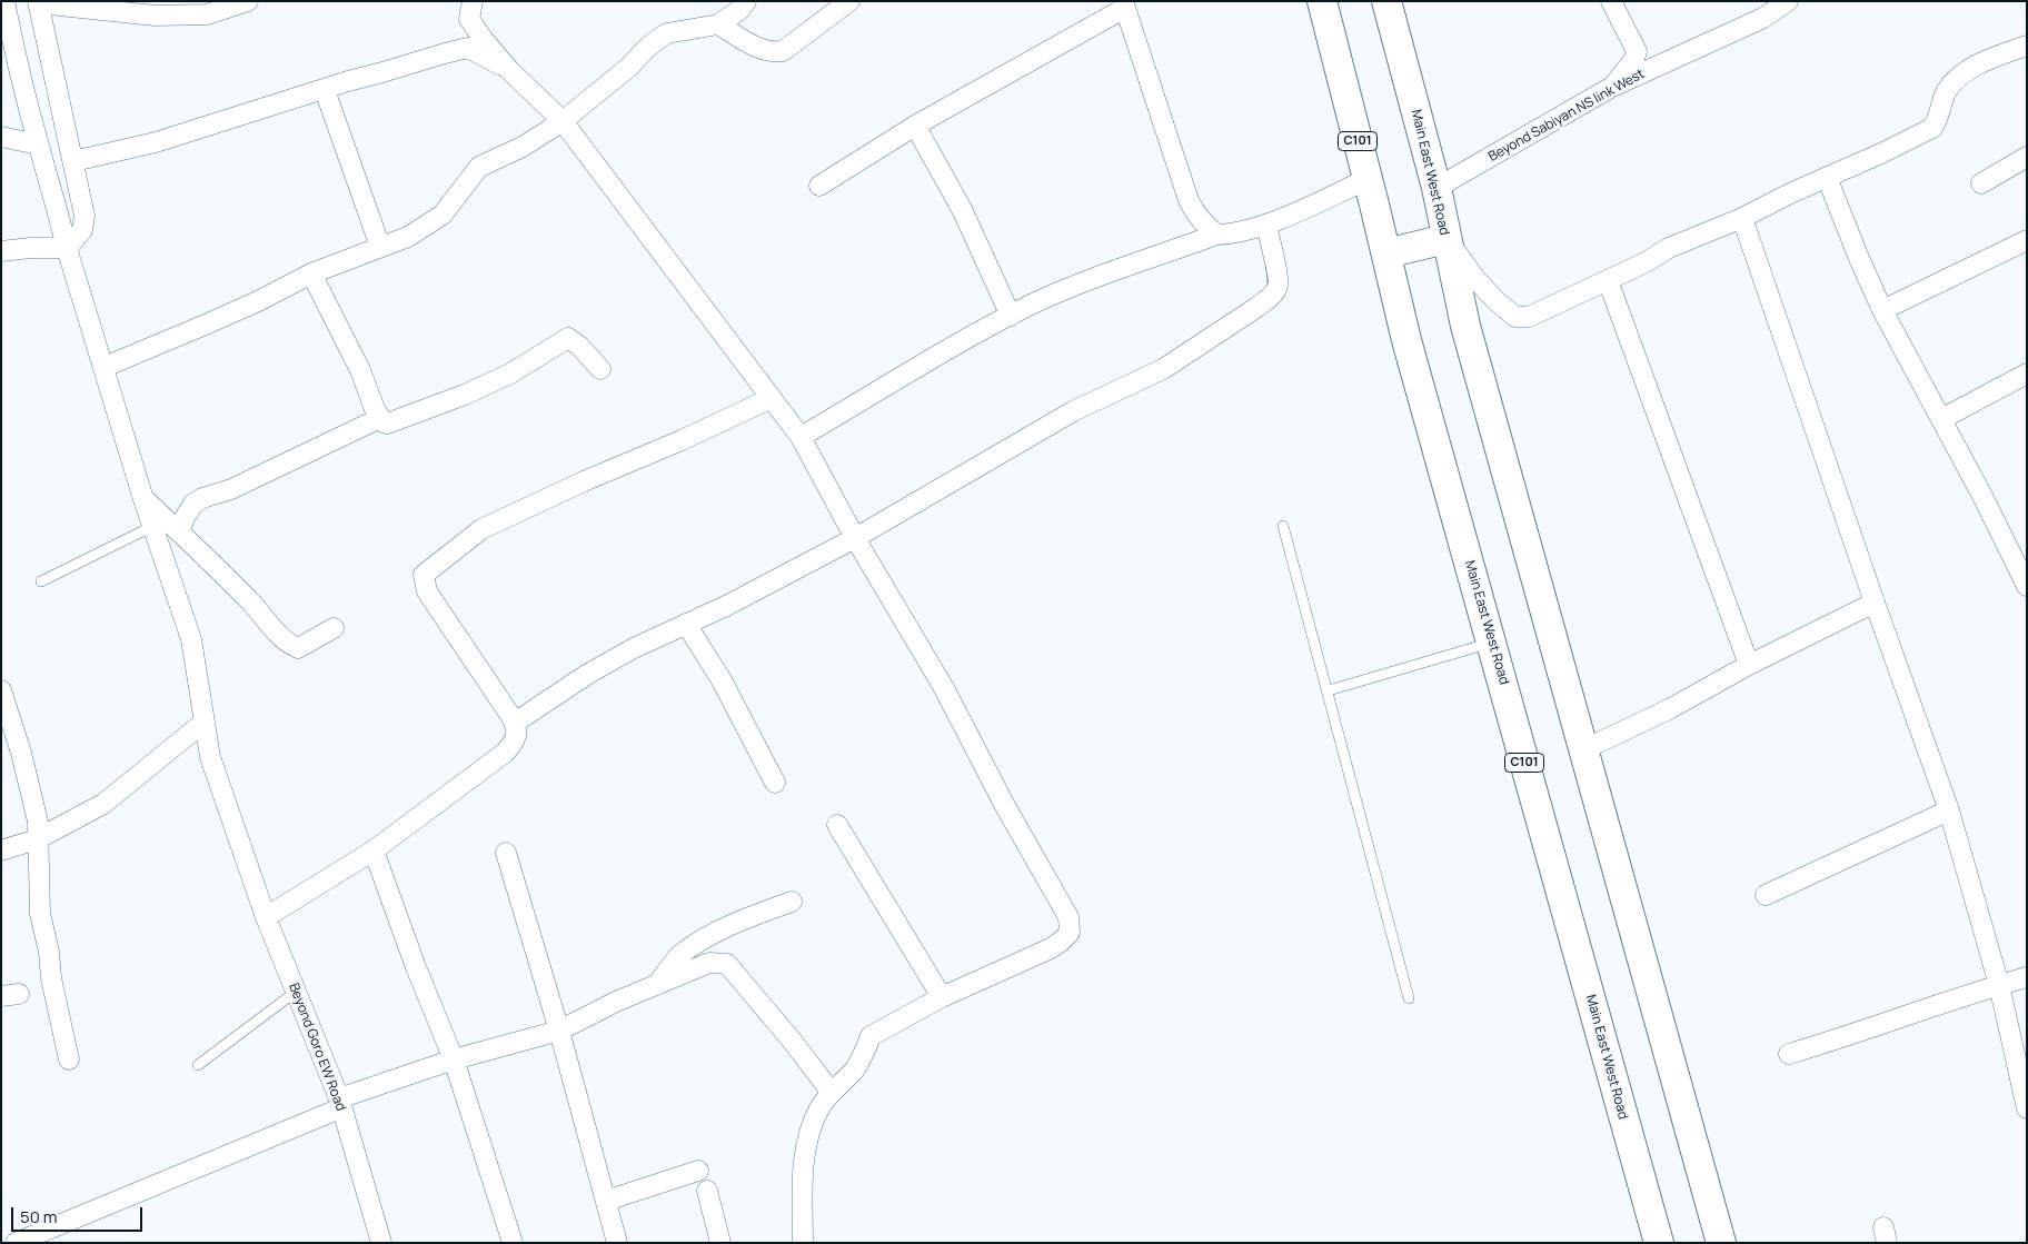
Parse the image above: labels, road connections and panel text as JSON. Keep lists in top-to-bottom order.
{
  "streets": {
    "main road": ["C101", "Main East West Road"],
    "street": ["Beyond Sabiyan NS link West", "Beyond Goro EW Road"]
  },
  "crossings": [
    ["Beyond Sabiyan NS link West", "Main East West Road"]
  ],
  "scale_bar": "50 m"
}
